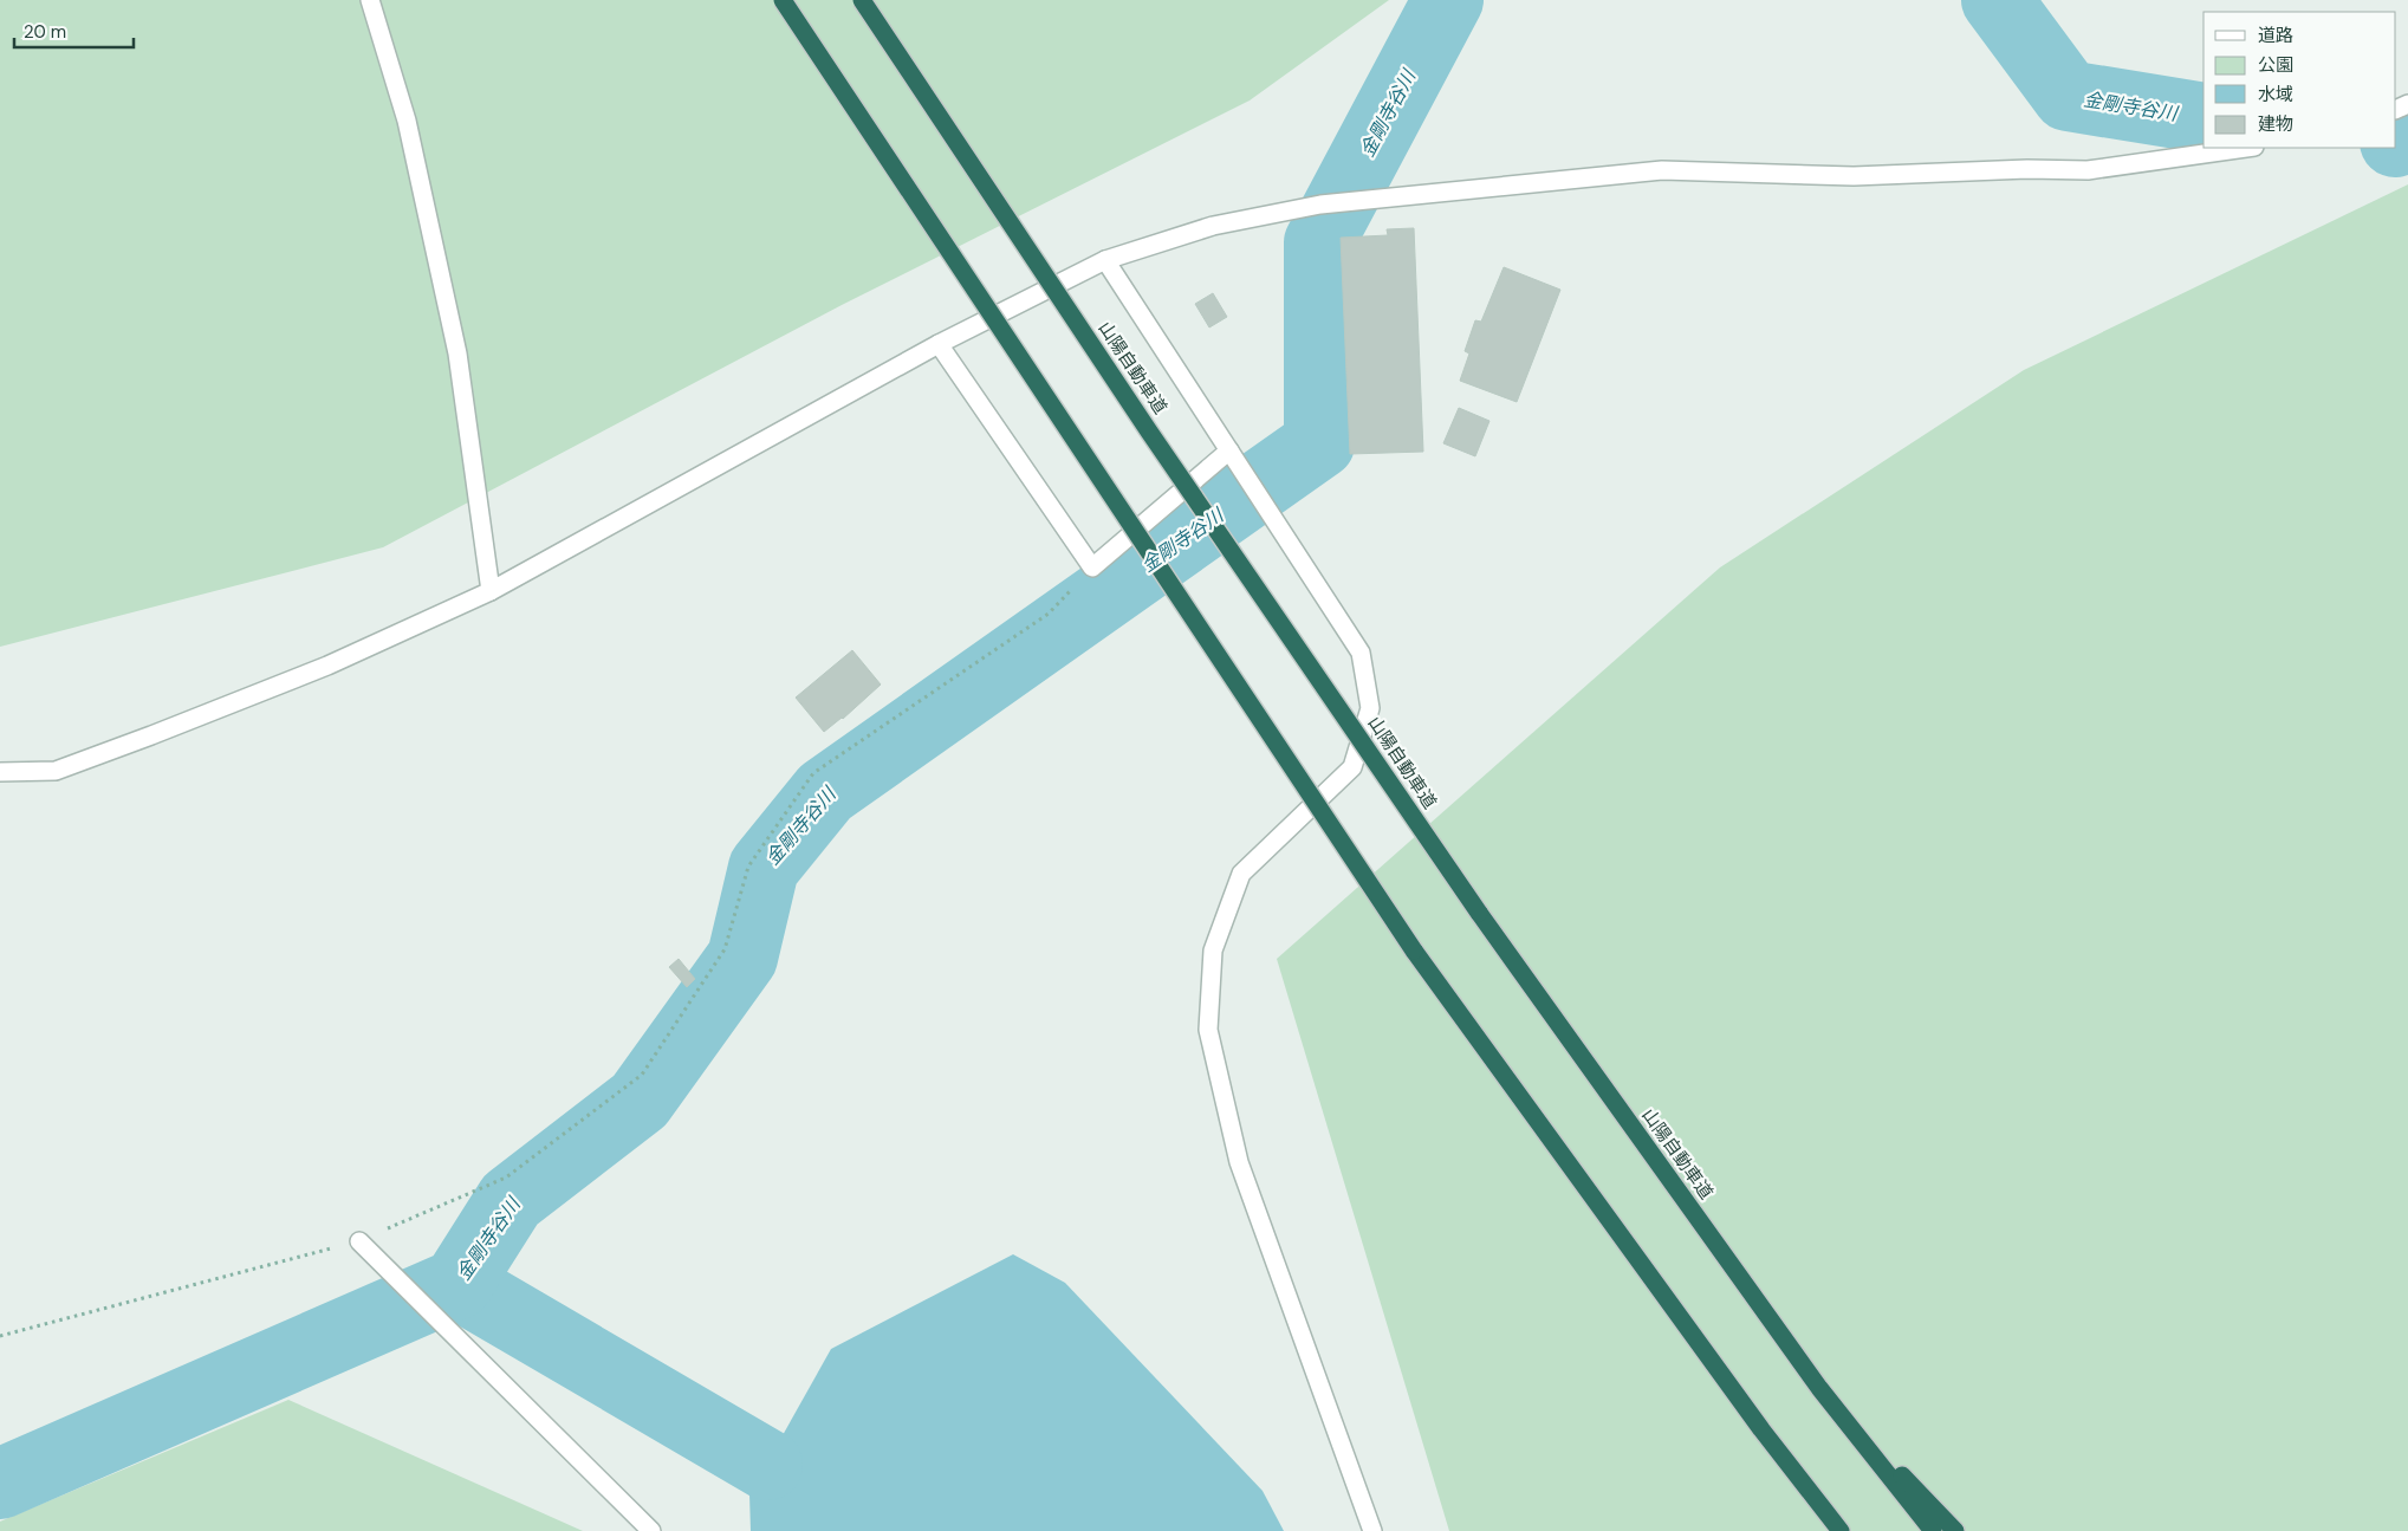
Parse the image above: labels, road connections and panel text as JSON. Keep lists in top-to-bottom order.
{
  "streets": {
    "highway": ["山陽自動車道"]
  },
  "water": ["金剛寺谷川"],
  "legend": [
    "道路",
    "公園",
    "水域",
    "建物"
  ],
  "scale_bar": "20 m"
}
